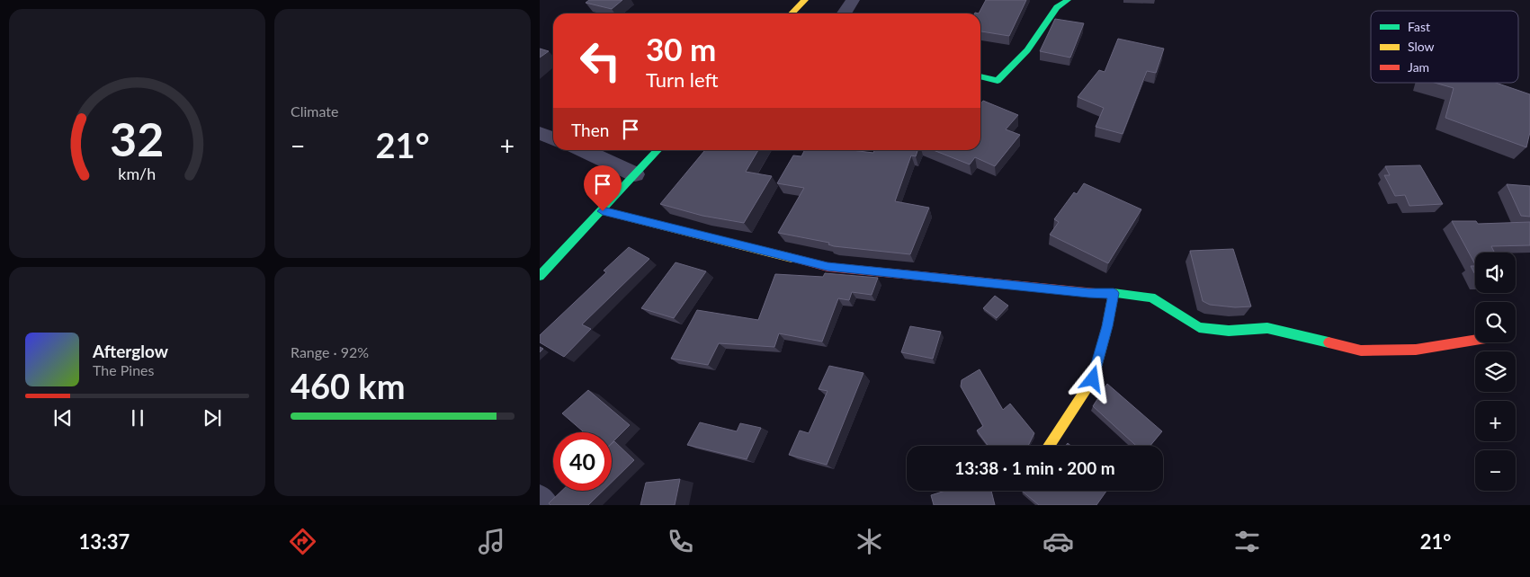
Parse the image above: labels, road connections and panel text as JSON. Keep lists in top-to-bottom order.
{
  "legend": ["Fast", "Slow", "Jam"],
  "page": {
    "tile": [
      "Climate",
      ["Range · 92%", "460 km"]
    ],
    "turn": ["30 m", "Turn left"],
    "then": "Then",
    "heat": ["−", "21°", "+"],
    "map_buttons": ["+", "−"],
    "song": ["Afterglow", "The Pines"],
    "limit": "40",
    "trip": "13:38 · 1 min · 200 m",
    "tabs": ["13:37", "21°"],
    "gauge": ["32", "km/h"]
  }
}
